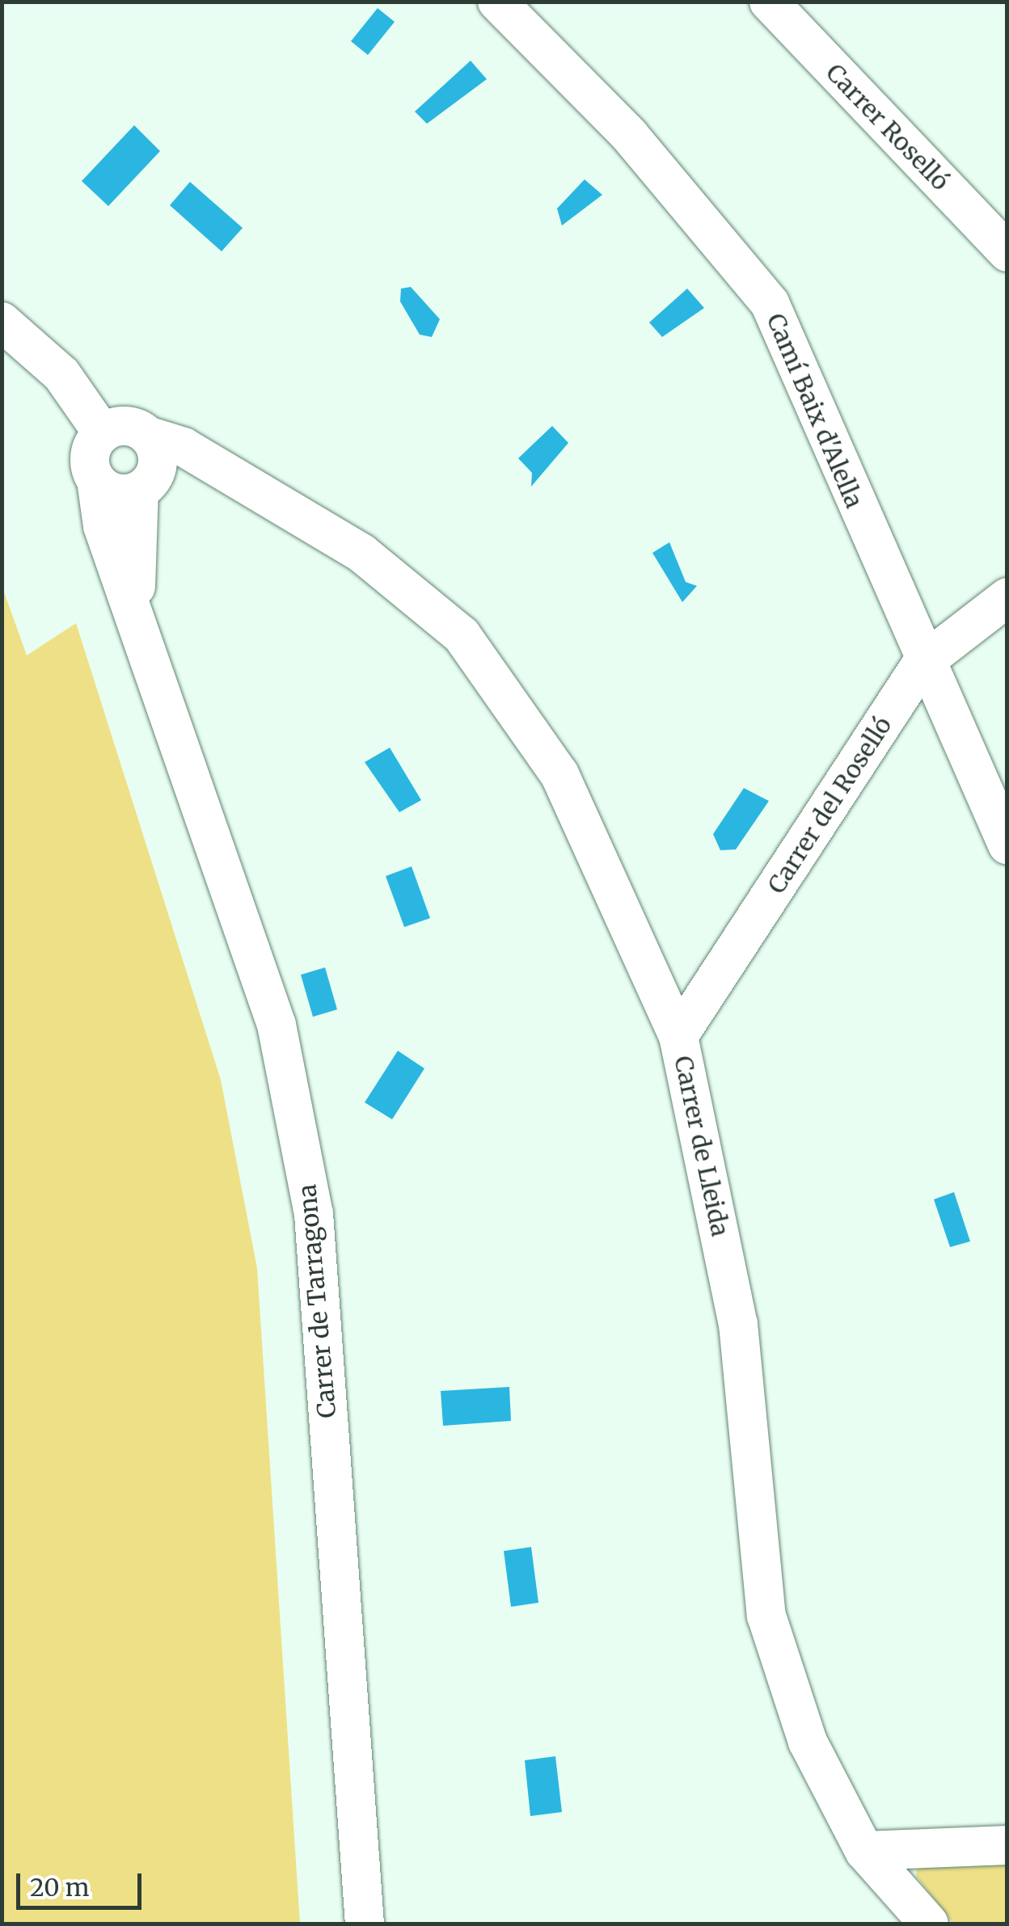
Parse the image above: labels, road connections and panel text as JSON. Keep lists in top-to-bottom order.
{
  "streets": {
    "street": [
      "Carrer Roselló",
      "Camí Baix d'Alella",
      "Carrer del Roselló",
      "Carrer de Lleida",
      "Carrer de Tarragona"
    ]
  },
  "crossings": [
    ["Camí Baix d'Alella", "Carrer del Roselló"],
    ["Carrer del Roselló", "Carrer de Lleida"],
    ["Carrer de Lleida", "Carrer de Tarragona"]
  ],
  "scale_bar": "20 m"
}
